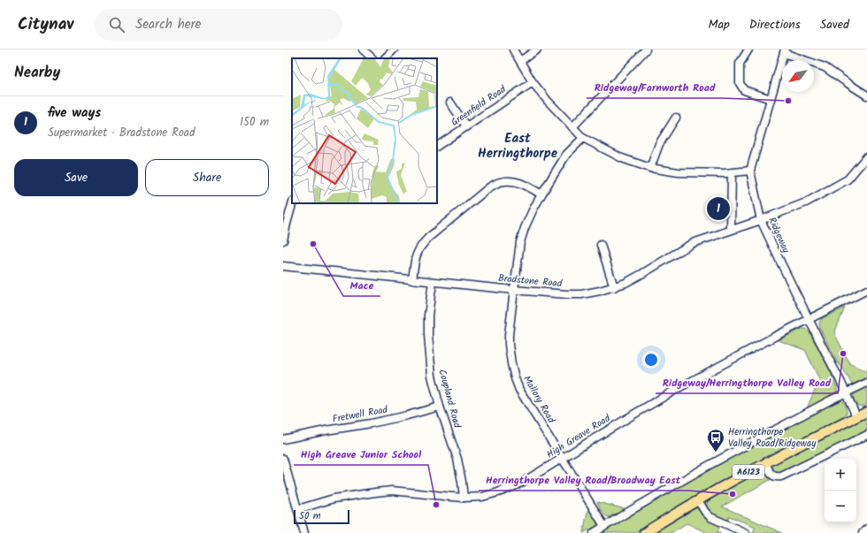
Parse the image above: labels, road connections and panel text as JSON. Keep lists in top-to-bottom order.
{
  "streets": {
    "main road": ["A6123"],
    "street": [
      "Greenfield Road",
      "Ridgeway",
      "Bradstone Road",
      "Coupland Road",
      "Mallory Road",
      "Fretwell Road",
      "High Greave Road"
    ]
  },
  "crossings": [
    ["Ridgeway", "Bradstone Road"],
    ["Ridgeway", "High Greave Road"],
    ["Ridgeway", "A6123"],
    ["Bradstone Road", "Coupland Road"],
    ["Bradstone Road", "Mallory Road"],
    ["Coupland Road", "Fretwell Road"],
    ["Coupland Road", "High Greave Road"],
    ["Mallory Road", "High Greave Road"]
  ],
  "districts": ["East Herringthorpe"],
  "places": {
    "other": [
      "Ridgeway/Farnworth Road",
      "Mace",
      "Ridgeway/Herringthorpe Valley Road",
      "Herringthorpe Valley Road/Broadway East",
      "High Greave Junior School"
    ],
    "bus stop": ["Herringthorpe Valley Road/Ridgeway"]
  },
  "scale_bar": "50 m",
  "north": "bottom left",
  "page": {
    "header": "Citynav",
    "search": "Search here",
    "nav": ["Map", "Directions", "Saved"],
    "heading": "Nearby",
    "list": [
      {
        "mark": "1",
        "name": "five ways",
        "note": "Supermarket · Bradstone Road",
        "value": "150 m"
      }
    ],
    "buttons": ["Save", "Share"],
    "pins": "1",
    "map_buttons": ["+", "−"],
    "scale": "50 m"
  }
}
